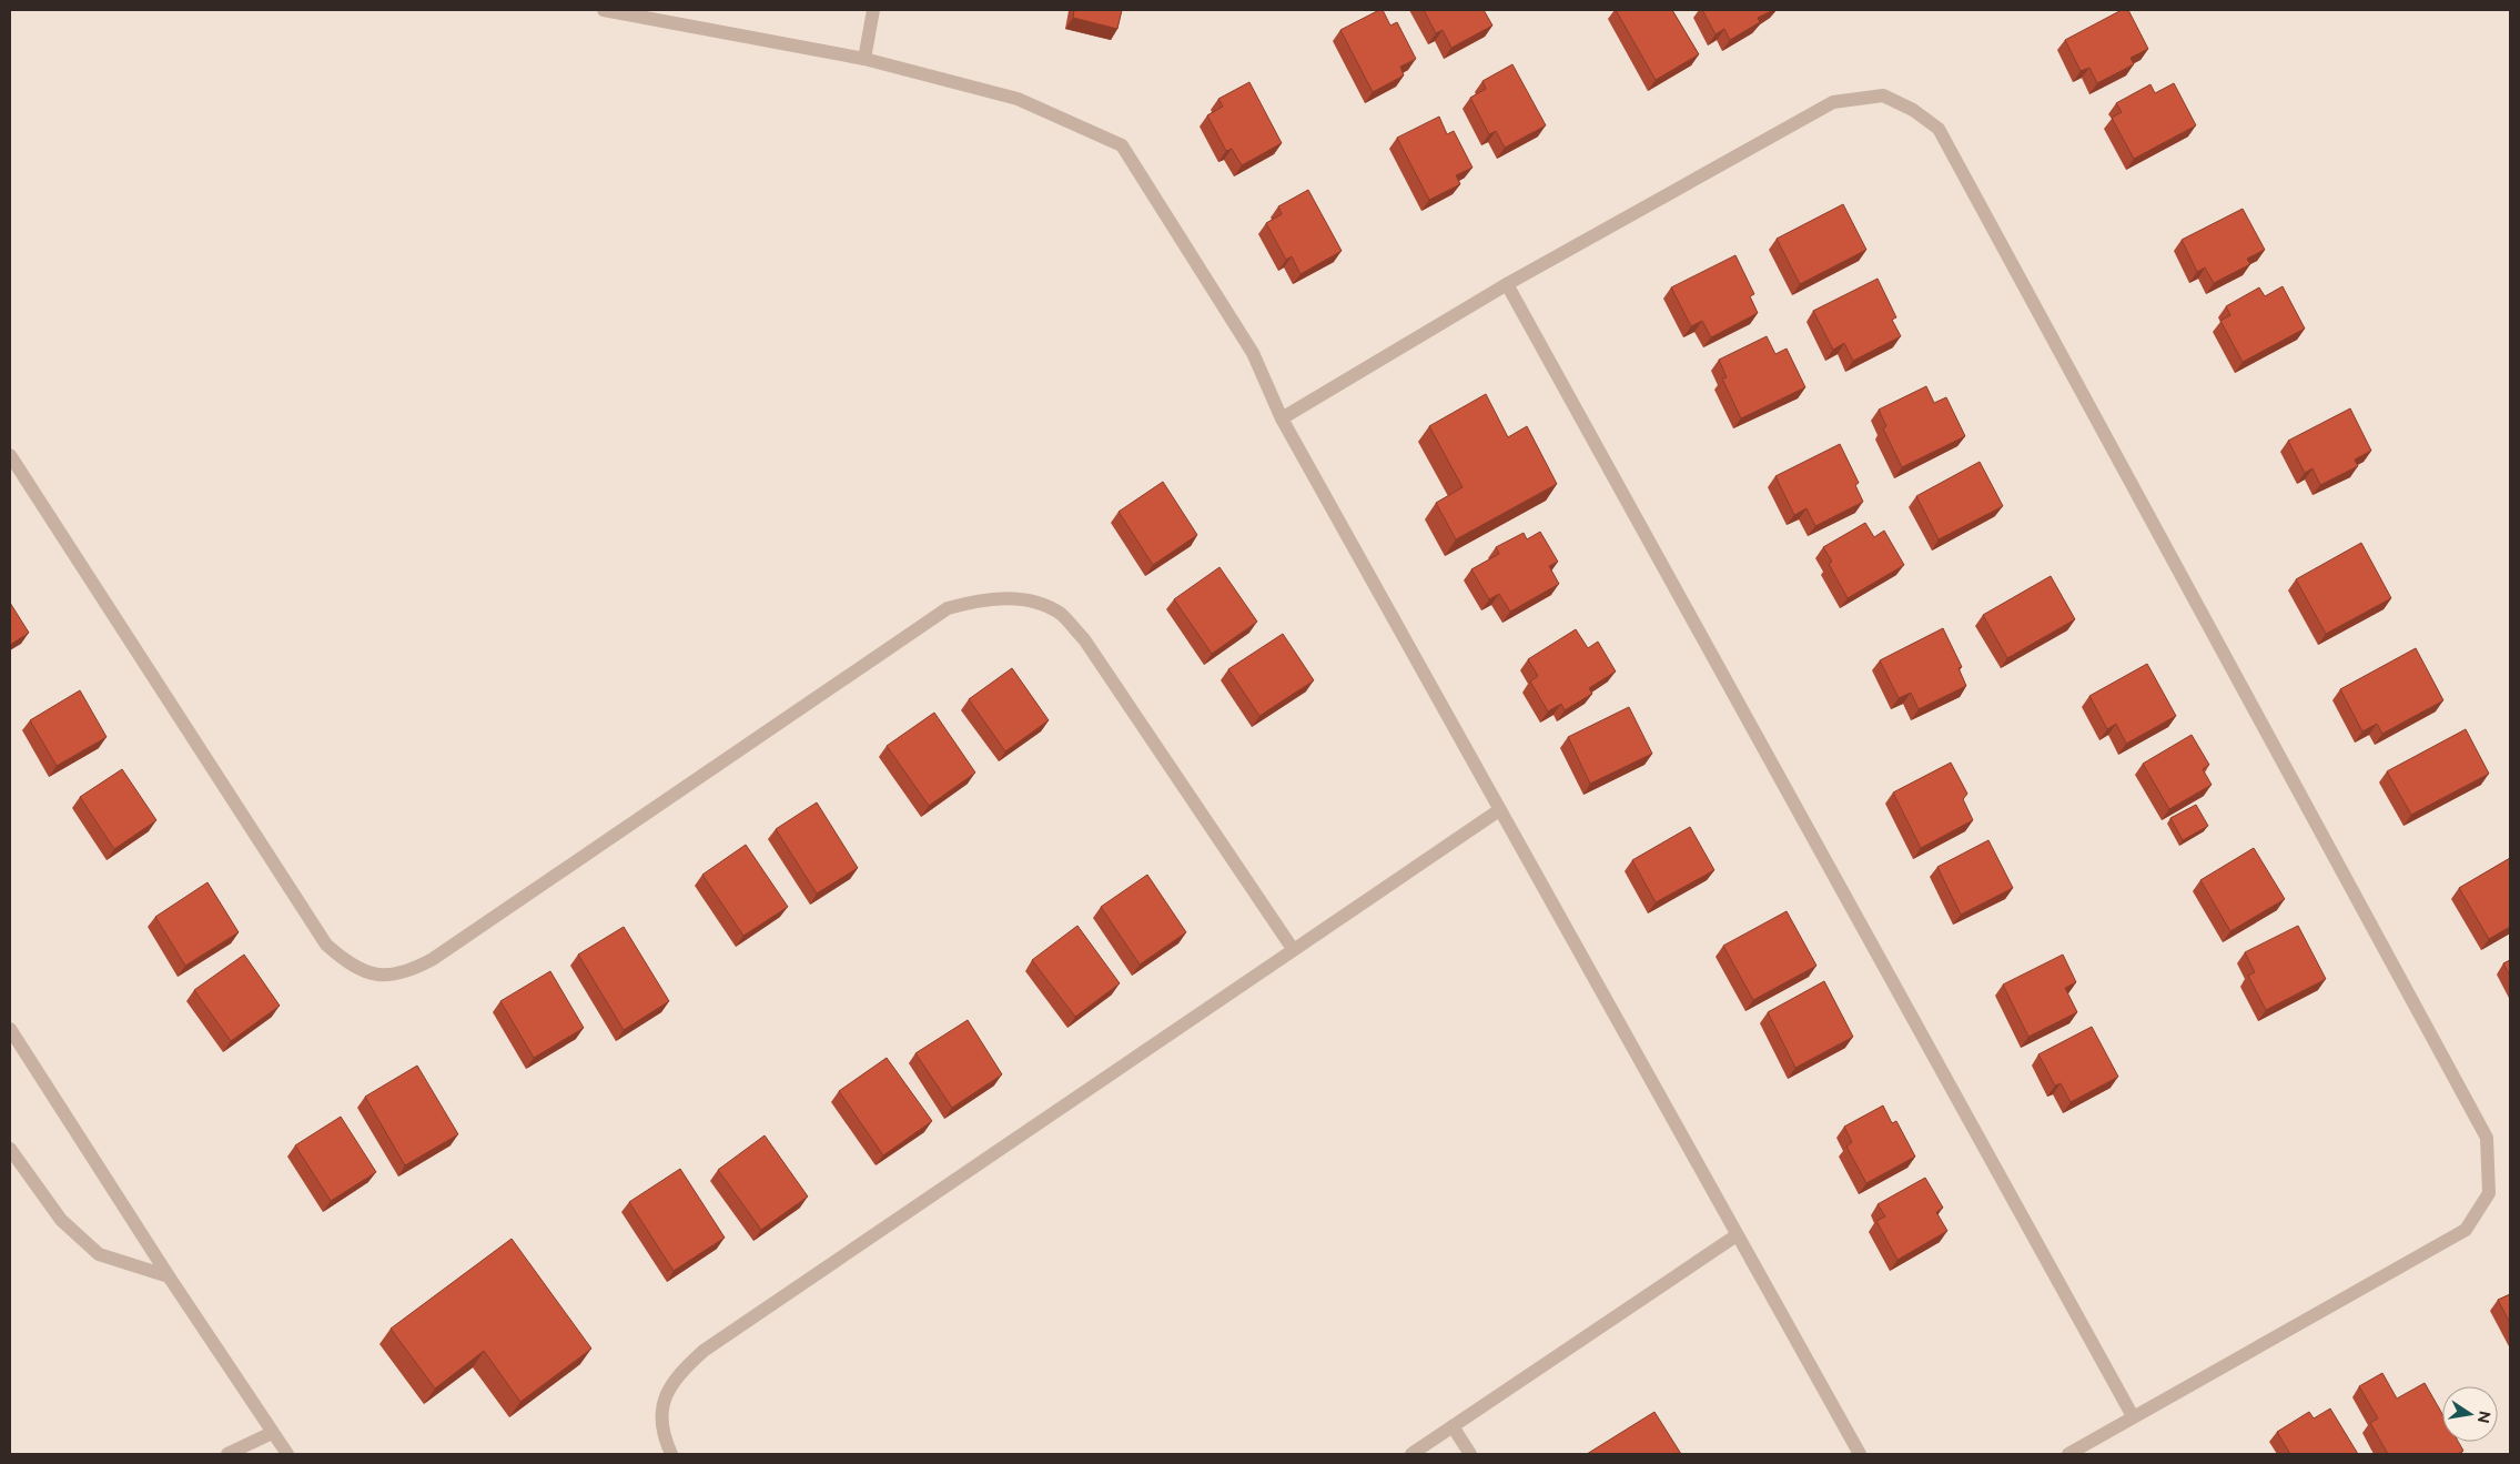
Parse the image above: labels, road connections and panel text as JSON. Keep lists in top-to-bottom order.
{
  "north": "right"
}
